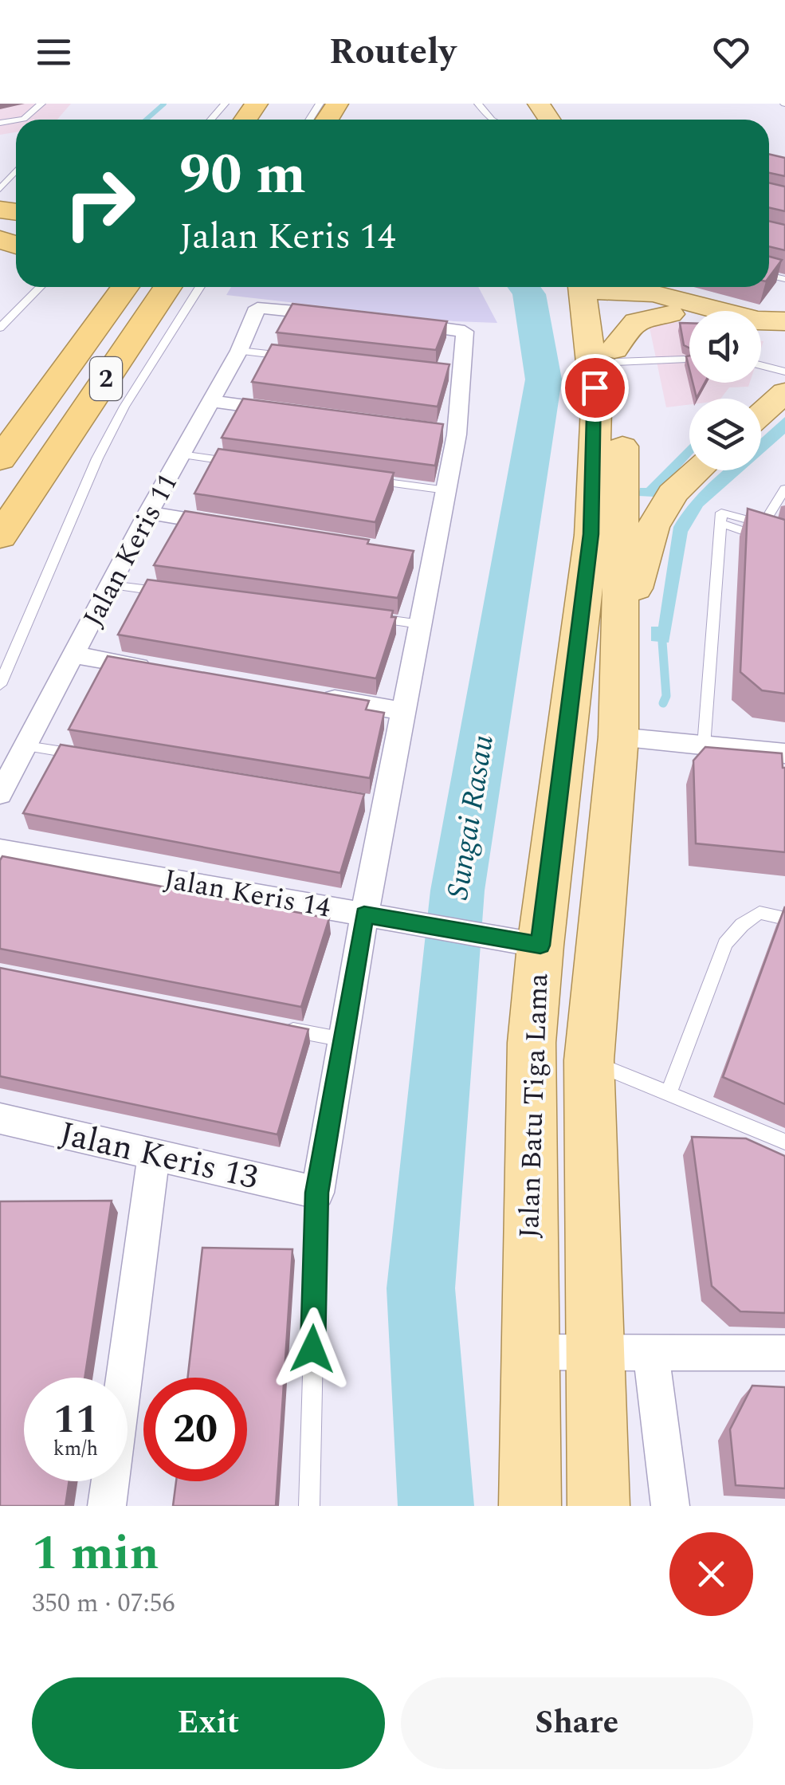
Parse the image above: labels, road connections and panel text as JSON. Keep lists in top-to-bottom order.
{
  "streets": {
    "highway": ["2"],
    "main road": ["Jalan Batu Tiga Lama"],
    "street": ["Jalan Keris 11", "Jalan Keris 14", "Jalan Keris 13"]
  },
  "crossings": [
    ["Jalan Keris 14", "Jalan Batu Tiga Lama"]
  ],
  "water": ["Sungai Rasau"],
  "page": {
    "header": "Routely",
    "turn": ["90 m", "Jalan Keris 14"],
    "speed": "11 km/h",
    "limit": "20",
    "heading": ["1 min", "350 m · 07:56"],
    "buttons": ["Exit", "Share"]
  }
}
